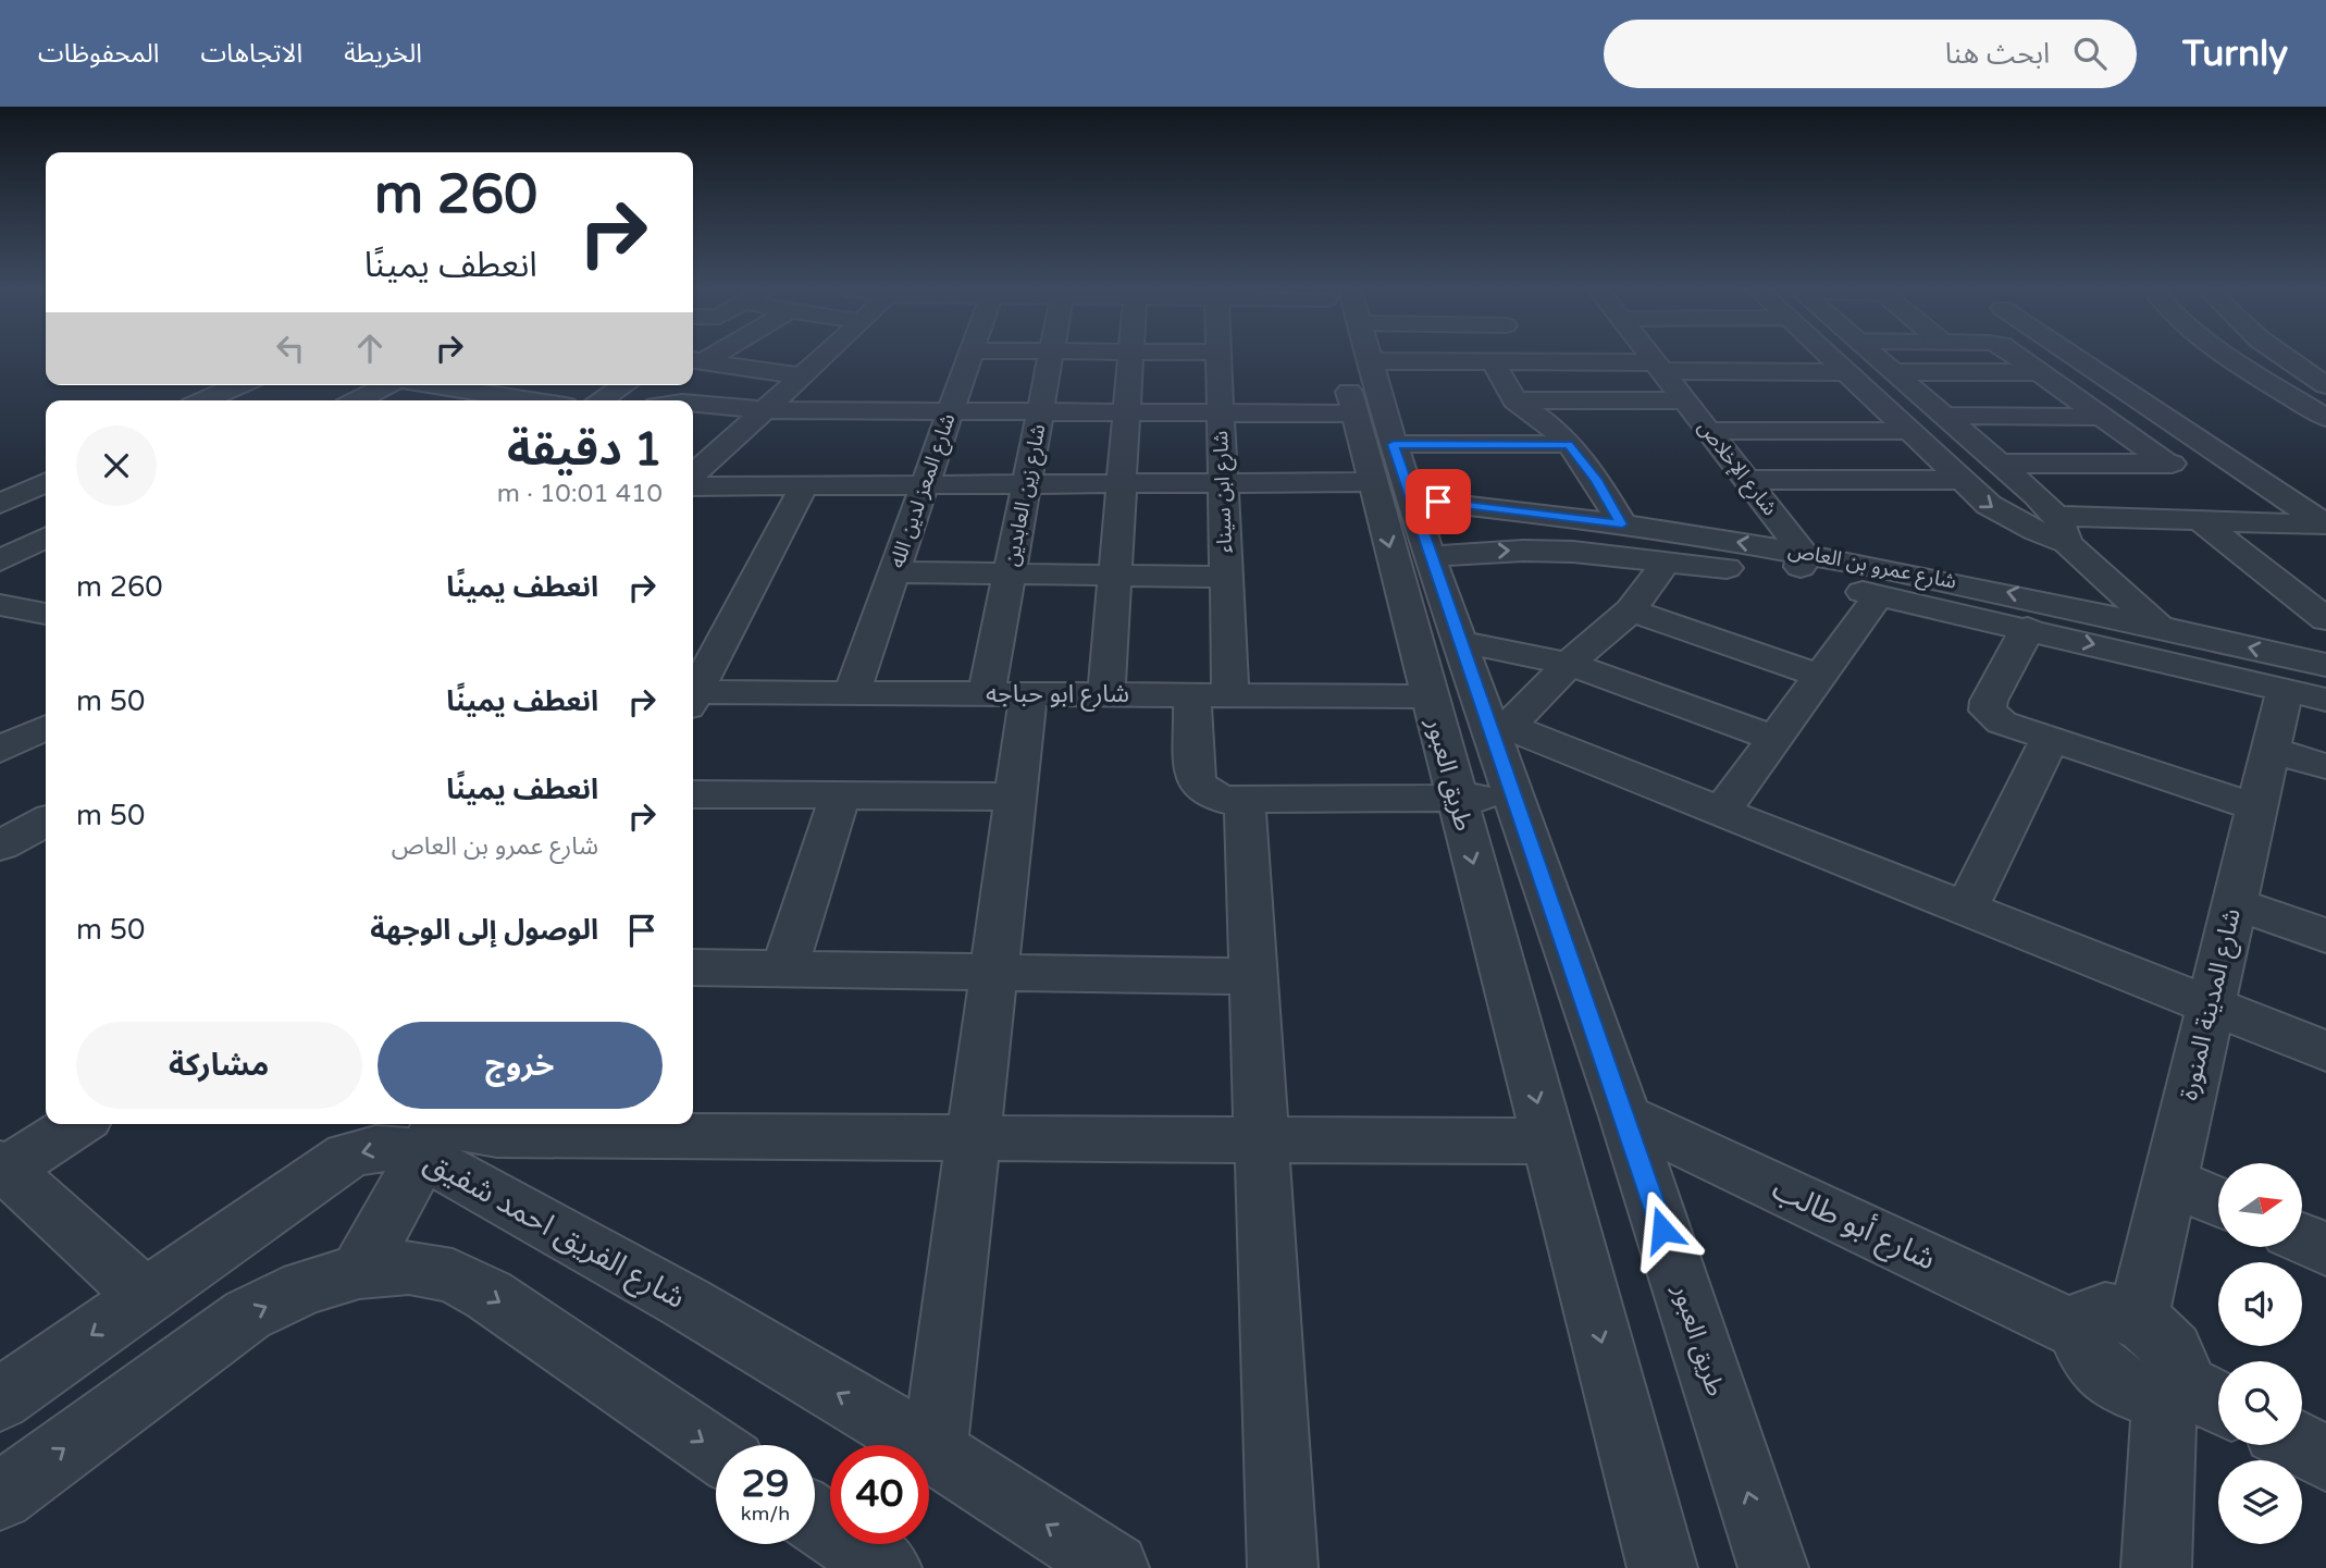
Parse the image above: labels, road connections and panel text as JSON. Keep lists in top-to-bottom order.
{
  "streets": {
    "street": [
      "شارع الإخلاص",
      "شارع المعز لدين الله",
      "شارع ابن سيناء",
      "شارع زين العابدين",
      "شارع عمرو بن العاص",
      "شارع ابو حباجه",
      "طريق العبور",
      "شارع المدينة المنورة",
      "شارع أبو طالب",
      "شارع الفريق احمد شفيق"
    ]
  },
  "crossings": [
    ["شارع الإخلاص", "شارع عمرو بن العاص"],
    ["شارع المعز لدين الله", "شارع ابو حباجه"],
    ["شارع ابن سيناء", "شارع ابو حباجه"],
    ["شارع ابن سيناء", "طريق العبور"],
    ["شارع زين العابدين", "شارع ابو حباجه"],
    ["شارع زين العابدين", "شارع الفريق احمد شفيق"],
    ["شارع عمرو بن العاص", "طريق العبور"],
    ["شارع عمرو بن العاص", "شارع المدينة المنورة"],
    ["شارع ابو حباجه", "طريق العبور"],
    ["طريق العبور", "شارع أبو طالب"],
    ["شارع المدينة المنورة", "شارع أبو طالب"]
  ],
  "north": "right",
  "page": {
    "header": "Turnly",
    "search": "ابحث هنا",
    "nav": ["الخريطة", "الاتجاهات", "المحفوظات"],
    "turn": ["260 m", "انعطف يمينًا"],
    "heading": ["1 دقيقة", "410 m · 10:01"],
    "list": [
      {
        "name": "انعطف يمينًا",
        "value": "260 m"
      },
      {
        "name": "انعطف يمينًا",
        "value": "50 m"
      },
      {
        "name": "انعطف يمينًا",
        "note": "شارع عمرو بن العاص",
        "value": "50 m"
      },
      {
        "name": "الوصول إلى الوجهة",
        "value": "50 m"
      }
    ],
    "buttons": ["خروج", "مشاركة"],
    "speed": "29 km/h",
    "limit": "40"
  }
}
